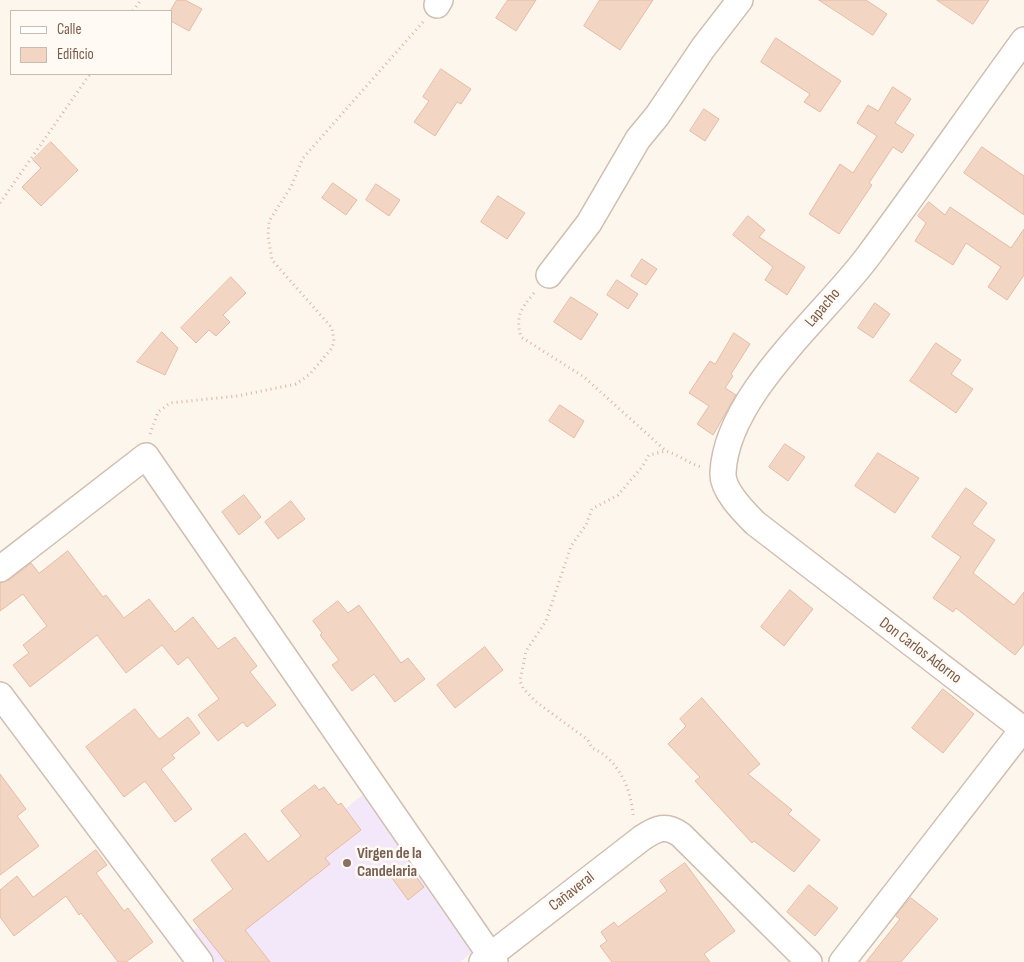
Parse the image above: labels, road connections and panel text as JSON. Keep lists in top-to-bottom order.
{
  "streets": {
    "street": ["Lapacho", "Don Carlos Adorno", "Cañaveral"]
  },
  "crossings": [
    ["Lapacho", "Don Carlos Adorno"]
  ],
  "places": ["Virgen de la Candelaria"],
  "legend": ["Calle", "Edificio"]
}
